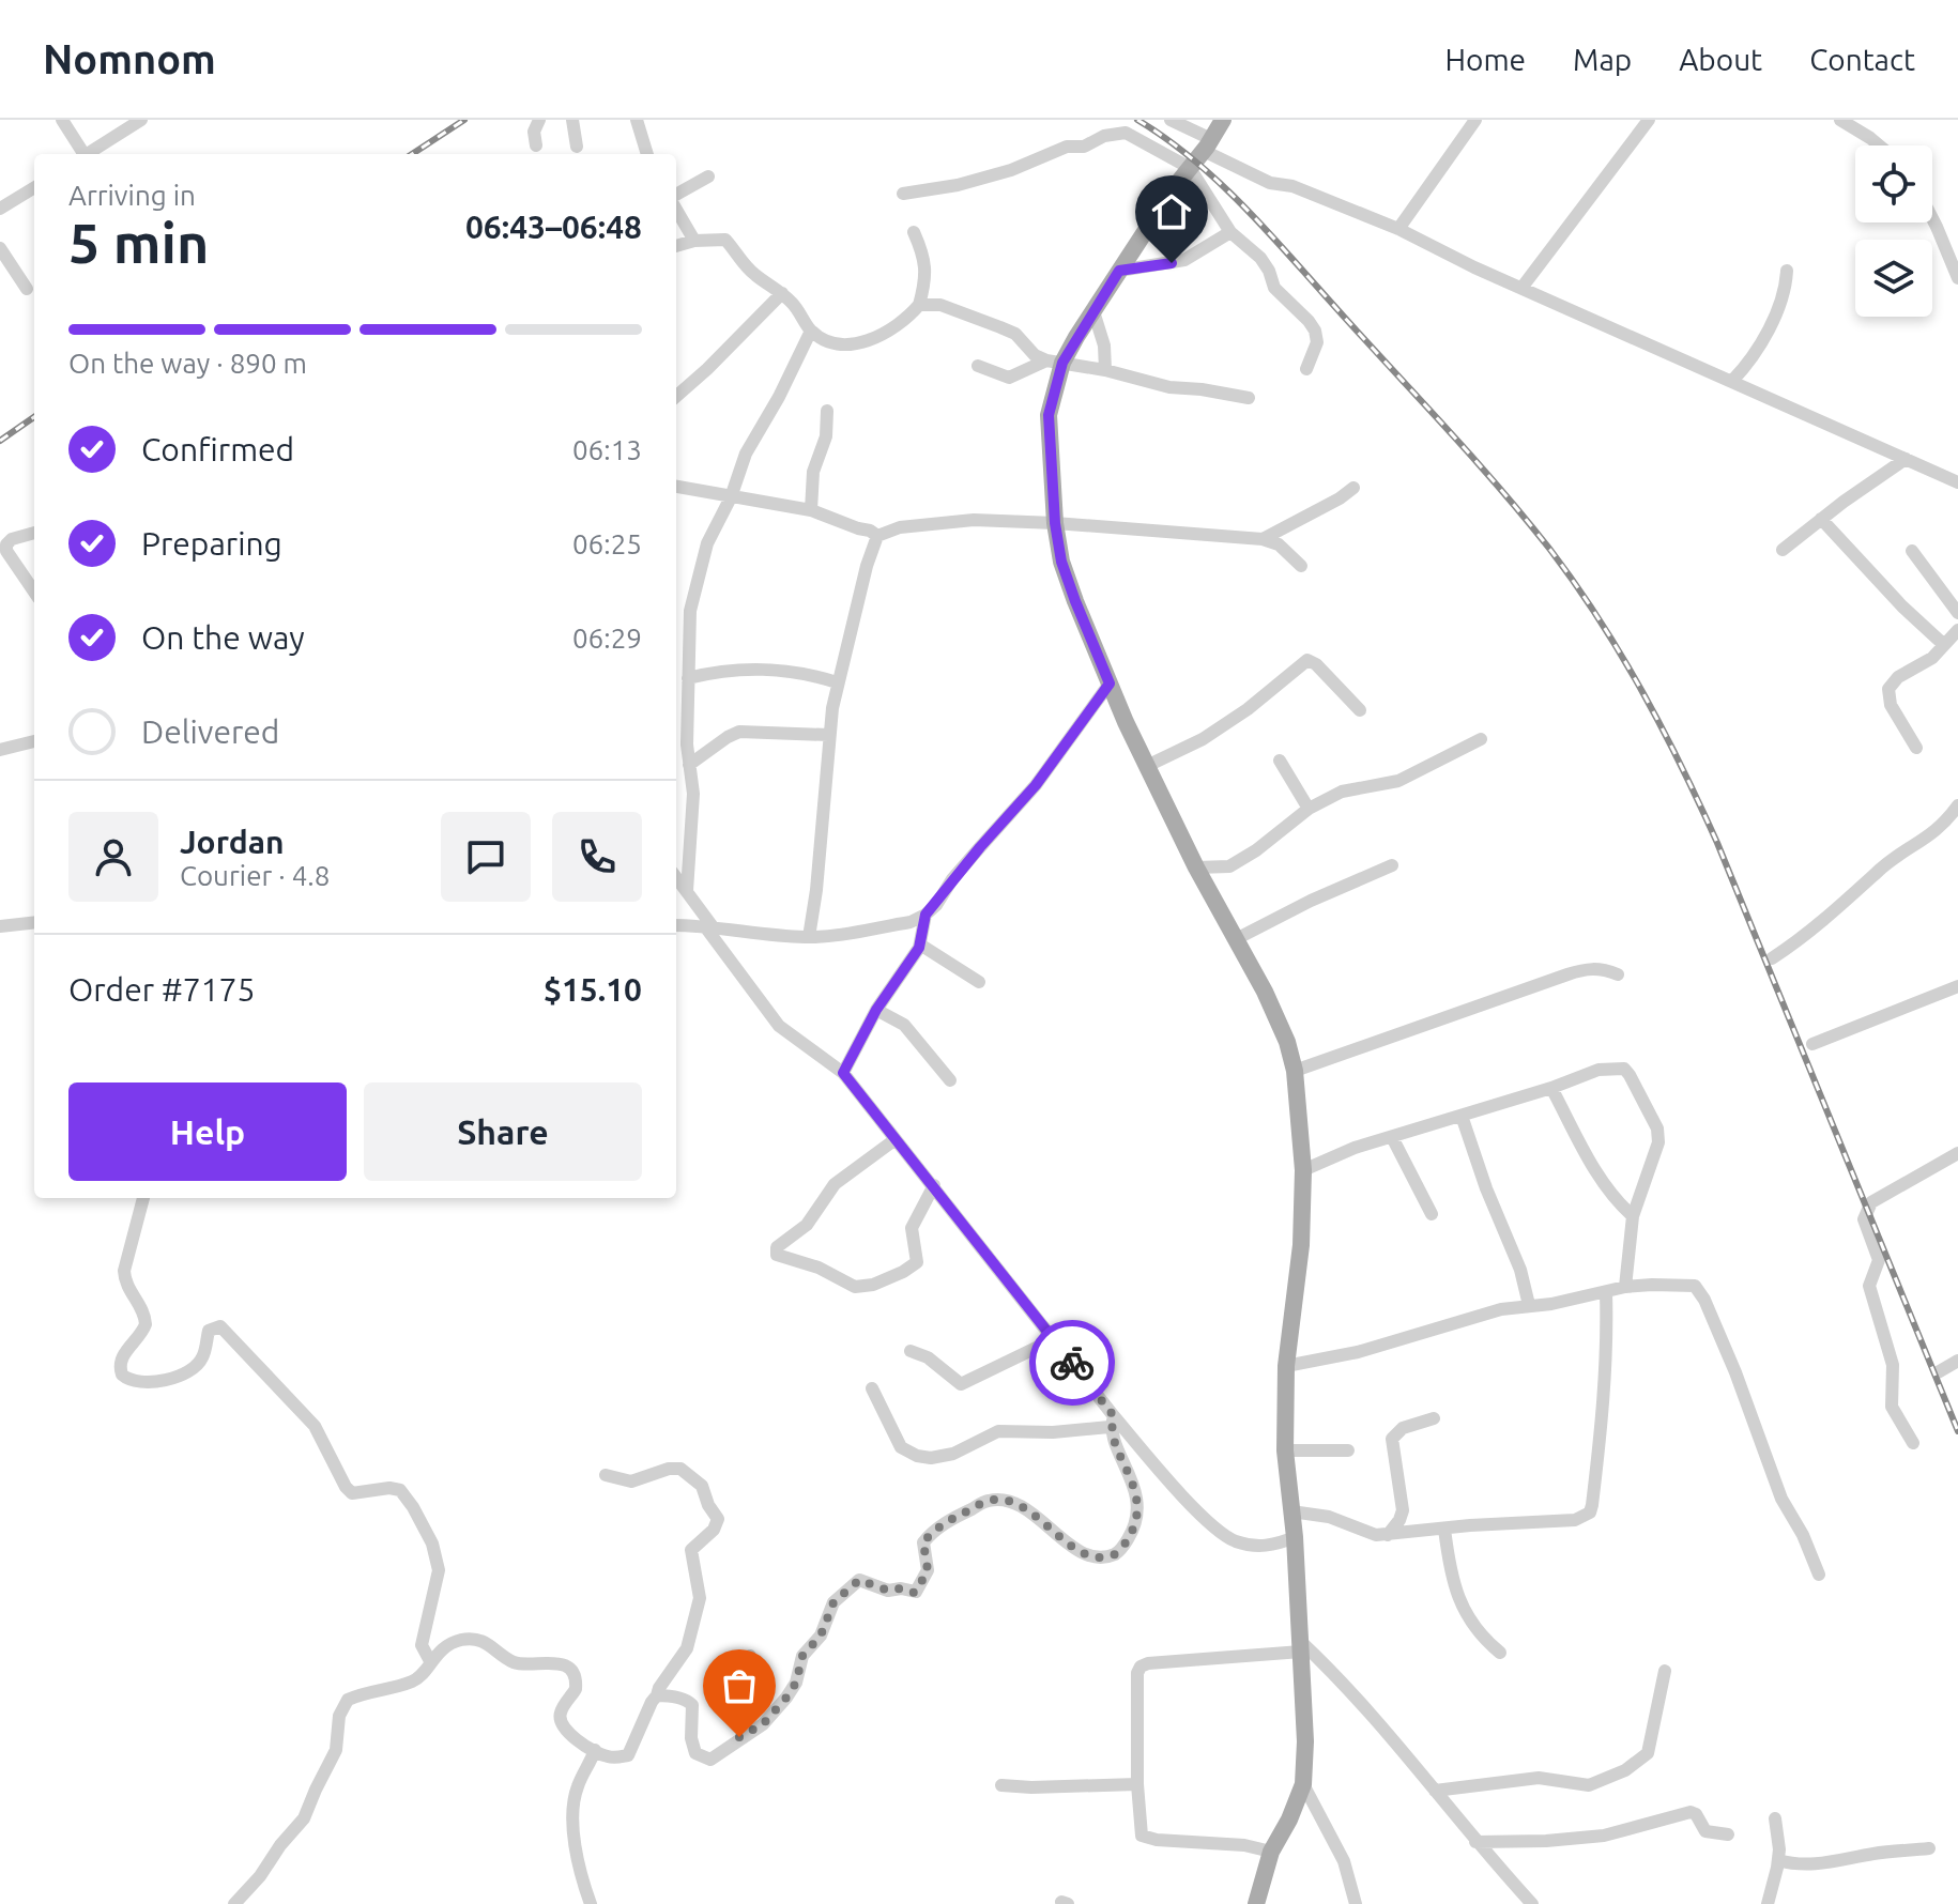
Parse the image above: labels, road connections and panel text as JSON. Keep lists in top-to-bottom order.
{
  "page": {
    "header": "Nomnom",
    "nav": [
      "Home",
      "Map",
      "About",
      "Contact"
    ],
    "heading": ["5 min", "Arriving in", "06:43–06:48"],
    "panel": [
      "Jordan",
      "Courier · 4.8",
      "Order #7175",
      "$15.10"
    ],
    "bar": "On the way · 890 m",
    "list": [
      ["Confirmed", "06:13"],
      ["Preparing", "06:25"],
      ["On the way", "06:29"],
      "Delivered"
    ],
    "buttons": ["Help", "Share"]
  }
}
